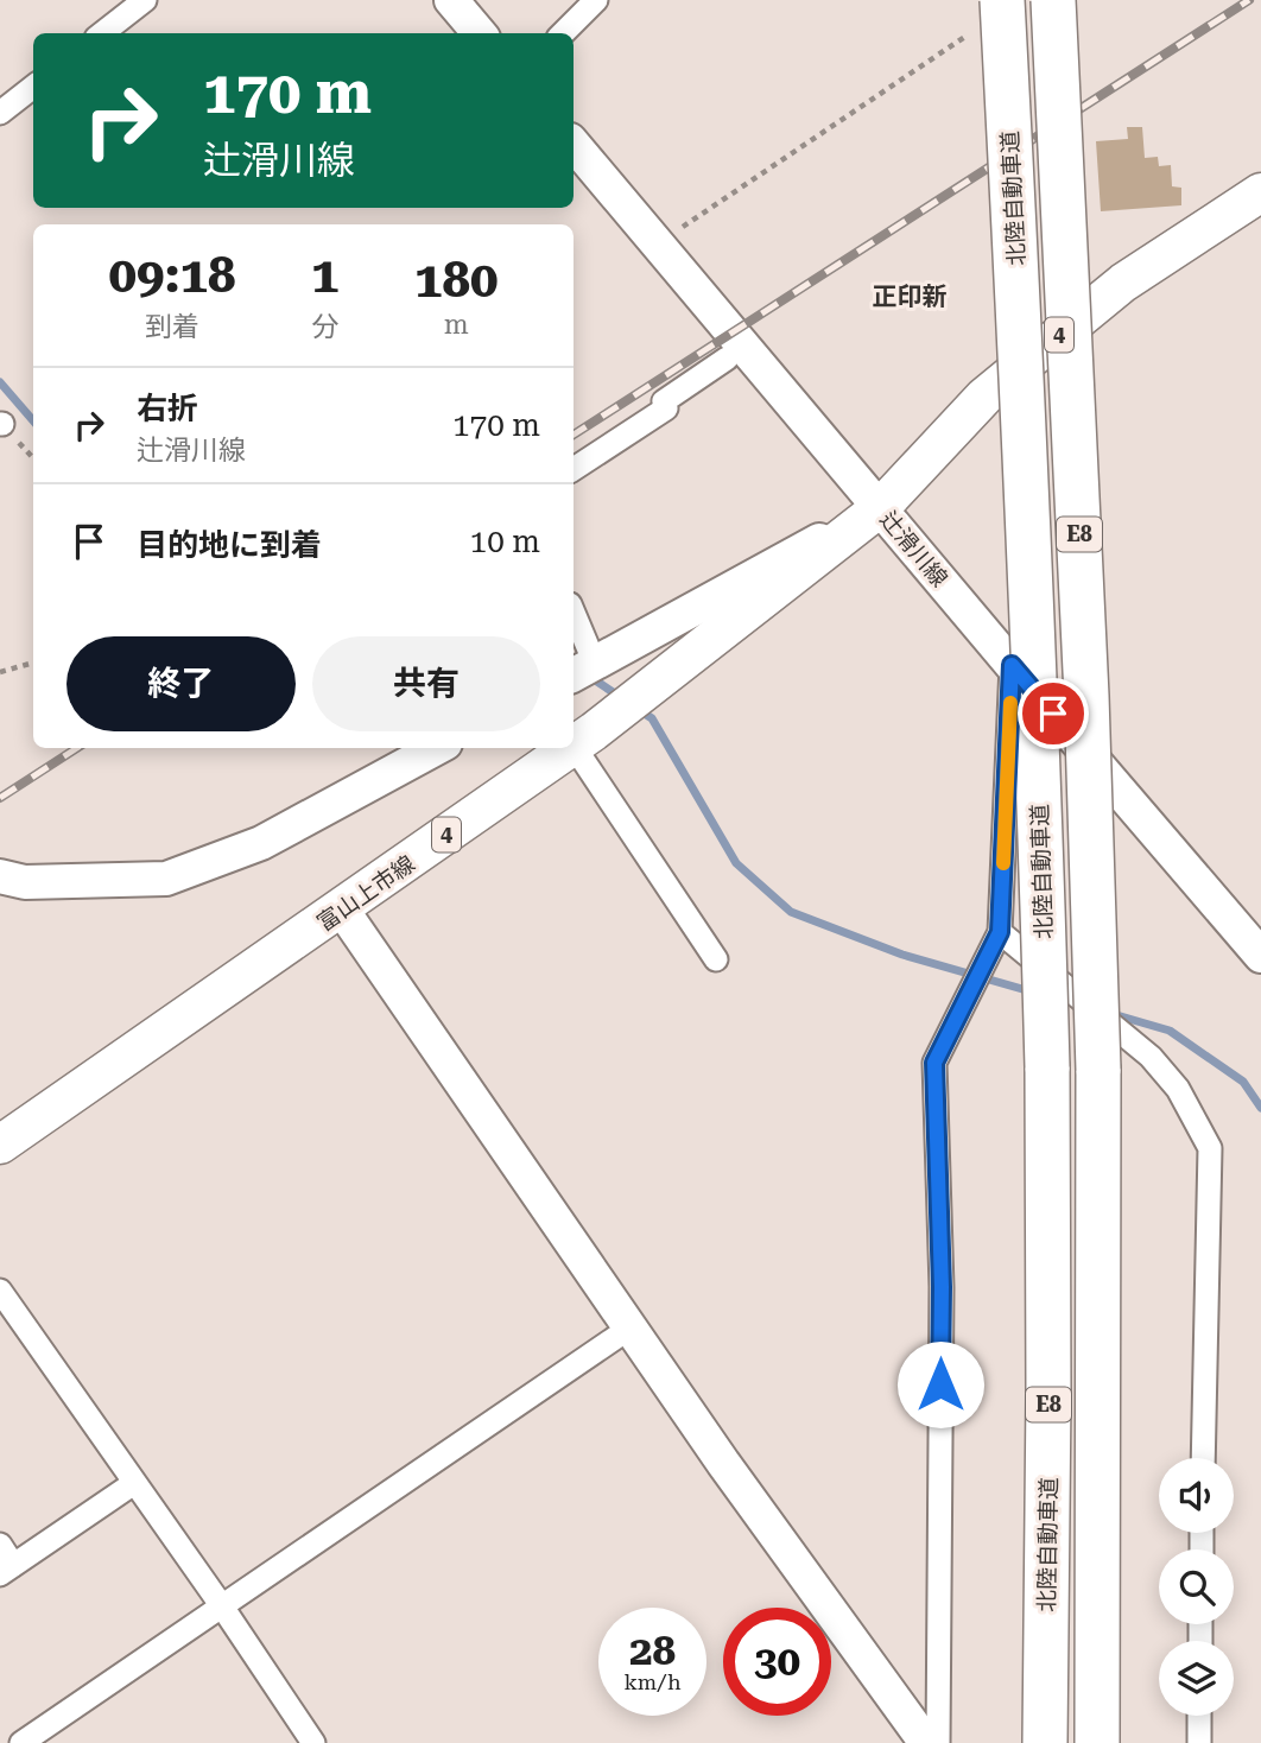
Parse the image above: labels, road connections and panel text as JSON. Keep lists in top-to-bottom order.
{
  "streets": {
    "highway": ["北陸自動車道", "E8"],
    "main road": ["4", "富山上市線"],
    "street": ["辻滑川線"]
  },
  "crossings": [
    ["4", "辻滑川線"],
    ["4", "富山上市線"],
    ["辻滑川線", "富山上市線"]
  ],
  "districts": ["正印新"],
  "page": {
    "turn": ["170 m", "辻滑川線"],
    "eta": [
      "09:18",
      "到着",
      "1",
      "分",
      "180",
      "m"
    ],
    "list": [
      {
        "name": "右折",
        "note": "辻滑川線",
        "value": "170 m"
      },
      {
        "name": "目的地に到着",
        "value": "10 m"
      }
    ],
    "buttons": ["終了", "共有"],
    "speed": "28 km/h",
    "limit": "30"
  }
}
